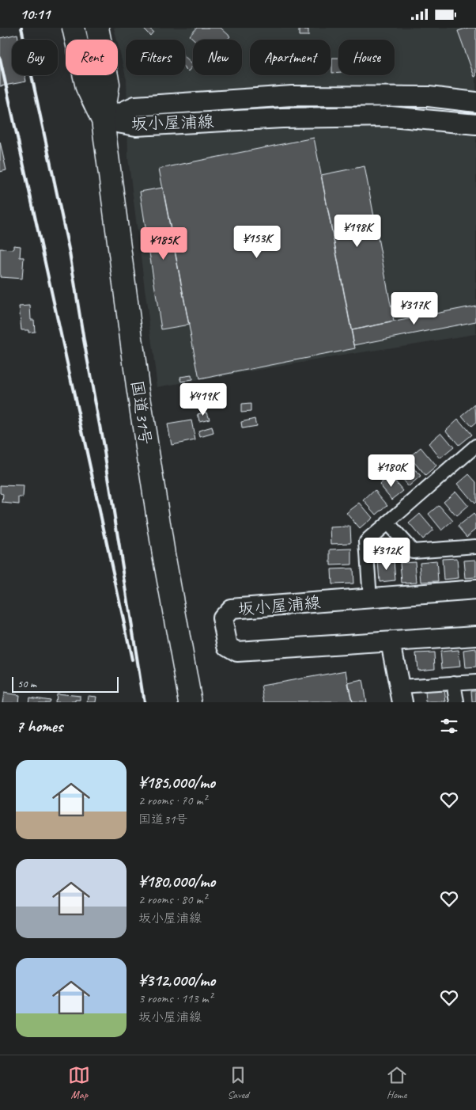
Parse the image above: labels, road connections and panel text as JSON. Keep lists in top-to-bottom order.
{
  "streets": {
    "highway": ["国道31号"],
    "main road": ["坂小屋浦線"]
  },
  "crossings": [
    ["坂小屋浦線", "国道31号"]
  ],
  "scale_bar": "50 m",
  "page": {
    "status": "10:11",
    "chip": [
      "Buy",
      "Rent",
      "Filters",
      "New",
      "Apartment",
      "House"
    ],
    "price": [
      "¥198K",
      "¥153K",
      "¥185K",
      "¥317K",
      "¥419K",
      "¥180K",
      "¥312K"
    ],
    "scale": "50 m",
    "heading": "7 homes",
    "list": [
      {
        "name": "¥185,000/mo",
        "note": "2 rooms · 70 m² · 国道31号"
      },
      {
        "name": "¥180,000/mo",
        "note": "2 rooms · 80 m² · 坂小屋浦線"
      },
      {
        "name": "¥312,000/mo",
        "note": "3 rooms · 113 m² · 坂小屋浦線"
      }
    ],
    "tabs": ["Map", "Saved", "Home"]
  }
}
